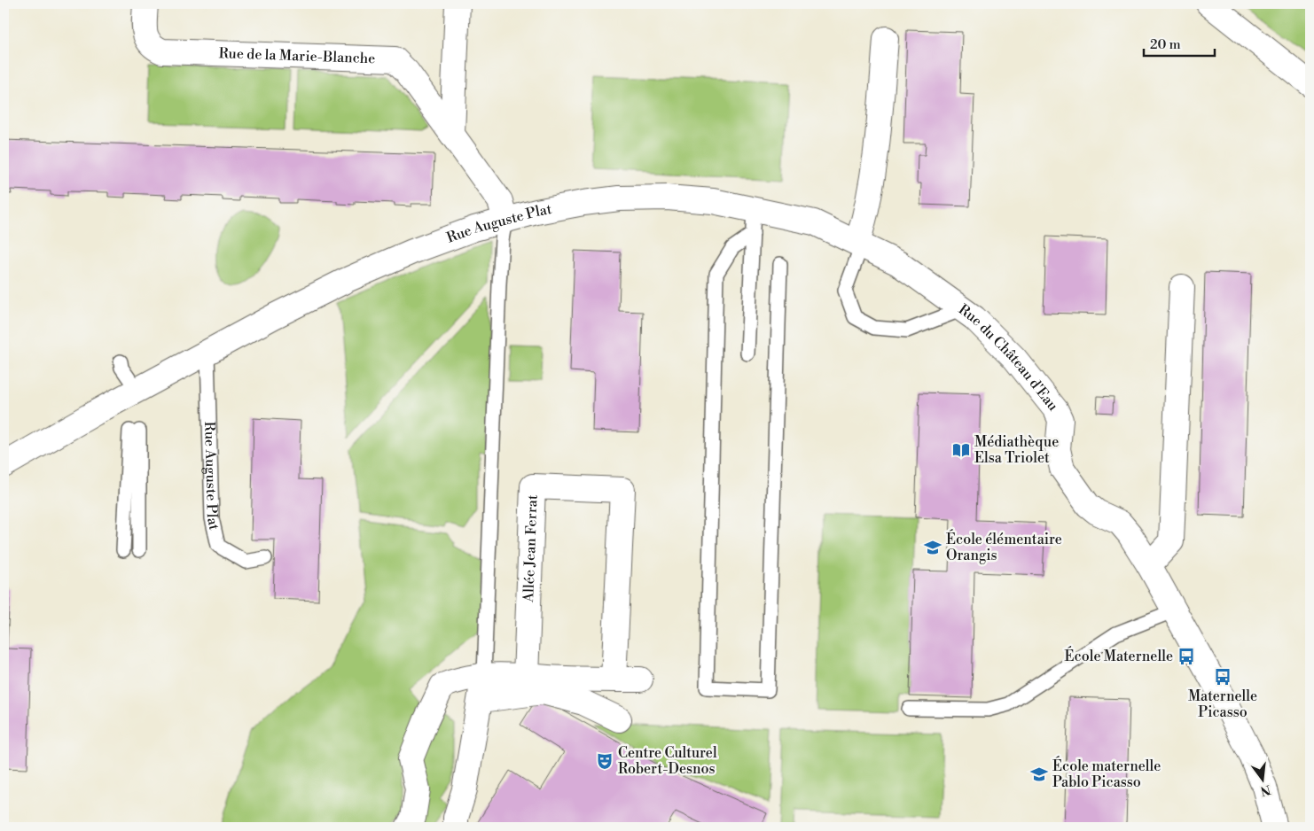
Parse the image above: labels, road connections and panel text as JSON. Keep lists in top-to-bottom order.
{
  "streets": {
    "street": [
      "Rue de la Marie-Blanche",
      "Rue Auguste Plat",
      "Rue du Château d'Eau",
      "Allée Jean Ferrat"
    ]
  },
  "crossings": [
    ["Rue de la Marie-Blanche", "Rue Auguste Plat"],
    ["Rue Auguste Plat", "Rue du Château d'Eau"]
  ],
  "places": {
    "library": ["Médiathèque Elsa Triolet"],
    "school or university": ["École élémentaire Orangis", "École maternelle Pablo Picasso"],
    "bus stop": ["École Maternelle", "Maternelle Picasso"],
    "theatre": ["Centre Culturel Robert-Desnos"]
  },
  "scale_bar": "20 m",
  "north": "bottom"
}
